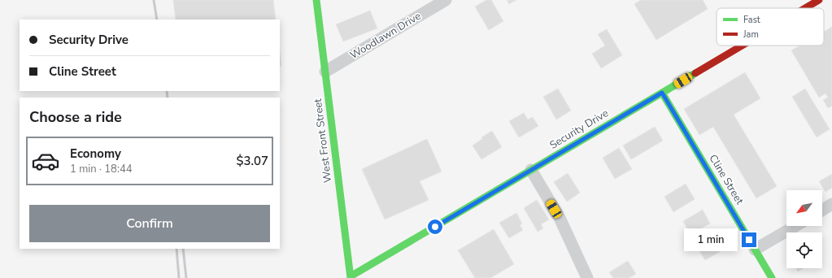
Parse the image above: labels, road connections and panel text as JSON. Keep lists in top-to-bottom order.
{
  "streets": {
    "street": [
      "Woodlawn Drive",
      "Security Drive",
      "West Front Street",
      "Cline Street"
    ]
  },
  "crossings": [
    ["Woodlawn Drive", "West Front Street"],
    ["Security Drive", "West Front Street"],
    ["Security Drive", "Cline Street"]
  ],
  "legend": ["Fast", "Jam"],
  "north": "bottom left",
  "page": {
    "banner": ["Security Drive", "Cline Street"],
    "heading": "Choose a ride",
    "list": [
      {
        "name": "Economy",
        "note": "1 min · 18:44",
        "value": "$3.07"
      }
    ],
    "buttons": "Confirm",
    "bubble": "1 min"
  }
}
